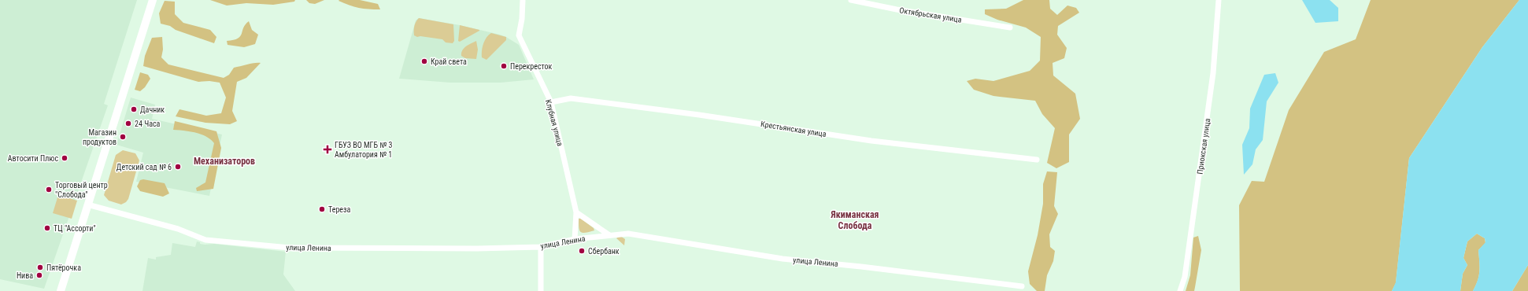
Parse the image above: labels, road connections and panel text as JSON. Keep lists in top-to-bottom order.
{
  "streets": {
    "street": [
      "Октябрьская улица",
      "Клубная улица",
      "Крестьянская улица",
      "Приокская улица",
      "улица Ленина"
    ]
  },
  "crossings": [
    ["Клубная улица", "Крестьянская улица"],
    ["Клубная улица", "улица Ленина"]
  ],
  "districts": ["Механизаторов", "Якиманская Слобода"],
  "places": {
    "other": [
      "Край света",
      "Перекресток",
      "Дачник",
      "24 Часа",
      "Магазин продуктов",
      "Автосити Плюс",
      "Детский сад № 6",
      "Торговый центр \"Слобода\"",
      "Тереза",
      "ТЦ \"Ассорти\"",
      "Сбербанк",
      "Пятёрочка",
      "Нива"
    ],
    "health": ["ГБУЗ ВО МГБ № 3 Амбулатория № 1"]
  }
}
